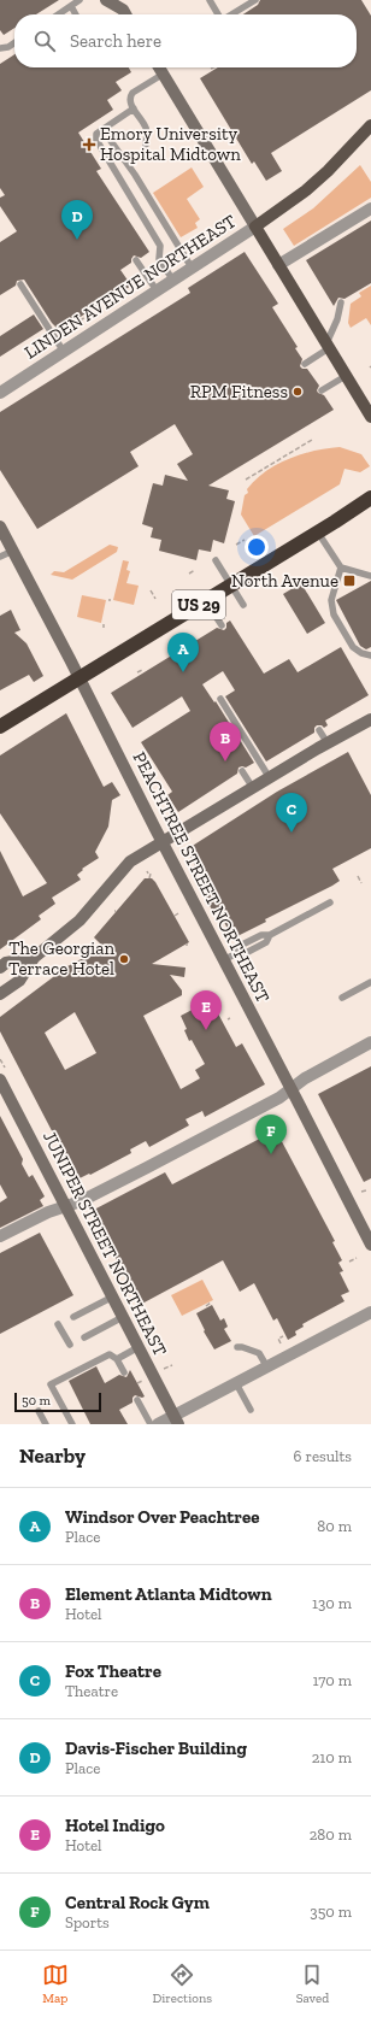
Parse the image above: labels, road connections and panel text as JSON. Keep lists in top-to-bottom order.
{
  "streets": {
    "highway": ["US 29"],
    "main road": ["PEACHTREE STREET NORTHEAST", "JUNIPER STREET NORTHEAST"],
    "street": ["LINDEN AVENUE NORTHEAST"]
  },
  "crossings": [
    ["US 29", "PEACHTREE STREET NORTHEAST"]
  ],
  "places": {
    "health": ["Emory University Hospital Midtown"],
    "other": ["RPM Fitness", "The Georgian Terrace Hotel"],
    "transit": ["North Avenue"]
  },
  "scale_bar": "50 m",
  "page": {
    "search": "Search here",
    "pins": [
      "D",
      "A",
      "B",
      "C",
      "E",
      "F"
    ],
    "scale": "50 m",
    "heading": ["Nearby", "6 results"],
    "list": [
      {
        "mark": "A",
        "name": "Windsor Over Peachtree",
        "note": "Place",
        "value": "80 m"
      },
      {
        "mark": "B",
        "name": "Element Atlanta Midtown",
        "note": "Hotel",
        "value": "130 m"
      },
      {
        "mark": "C",
        "name": "Fox Theatre",
        "note": "Theatre",
        "value": "170 m"
      },
      {
        "mark": "D",
        "name": "Davis-Fischer Building",
        "note": "Place",
        "value": "210 m"
      },
      {
        "mark": "E",
        "name": "Hotel Indigo",
        "note": "Hotel",
        "value": "280 m"
      },
      {
        "mark": "F",
        "name": "Central Rock Gym",
        "note": "Sports",
        "value": "350 m"
      }
    ],
    "nav": ["Map", "Directions", "Saved"]
  }
}
